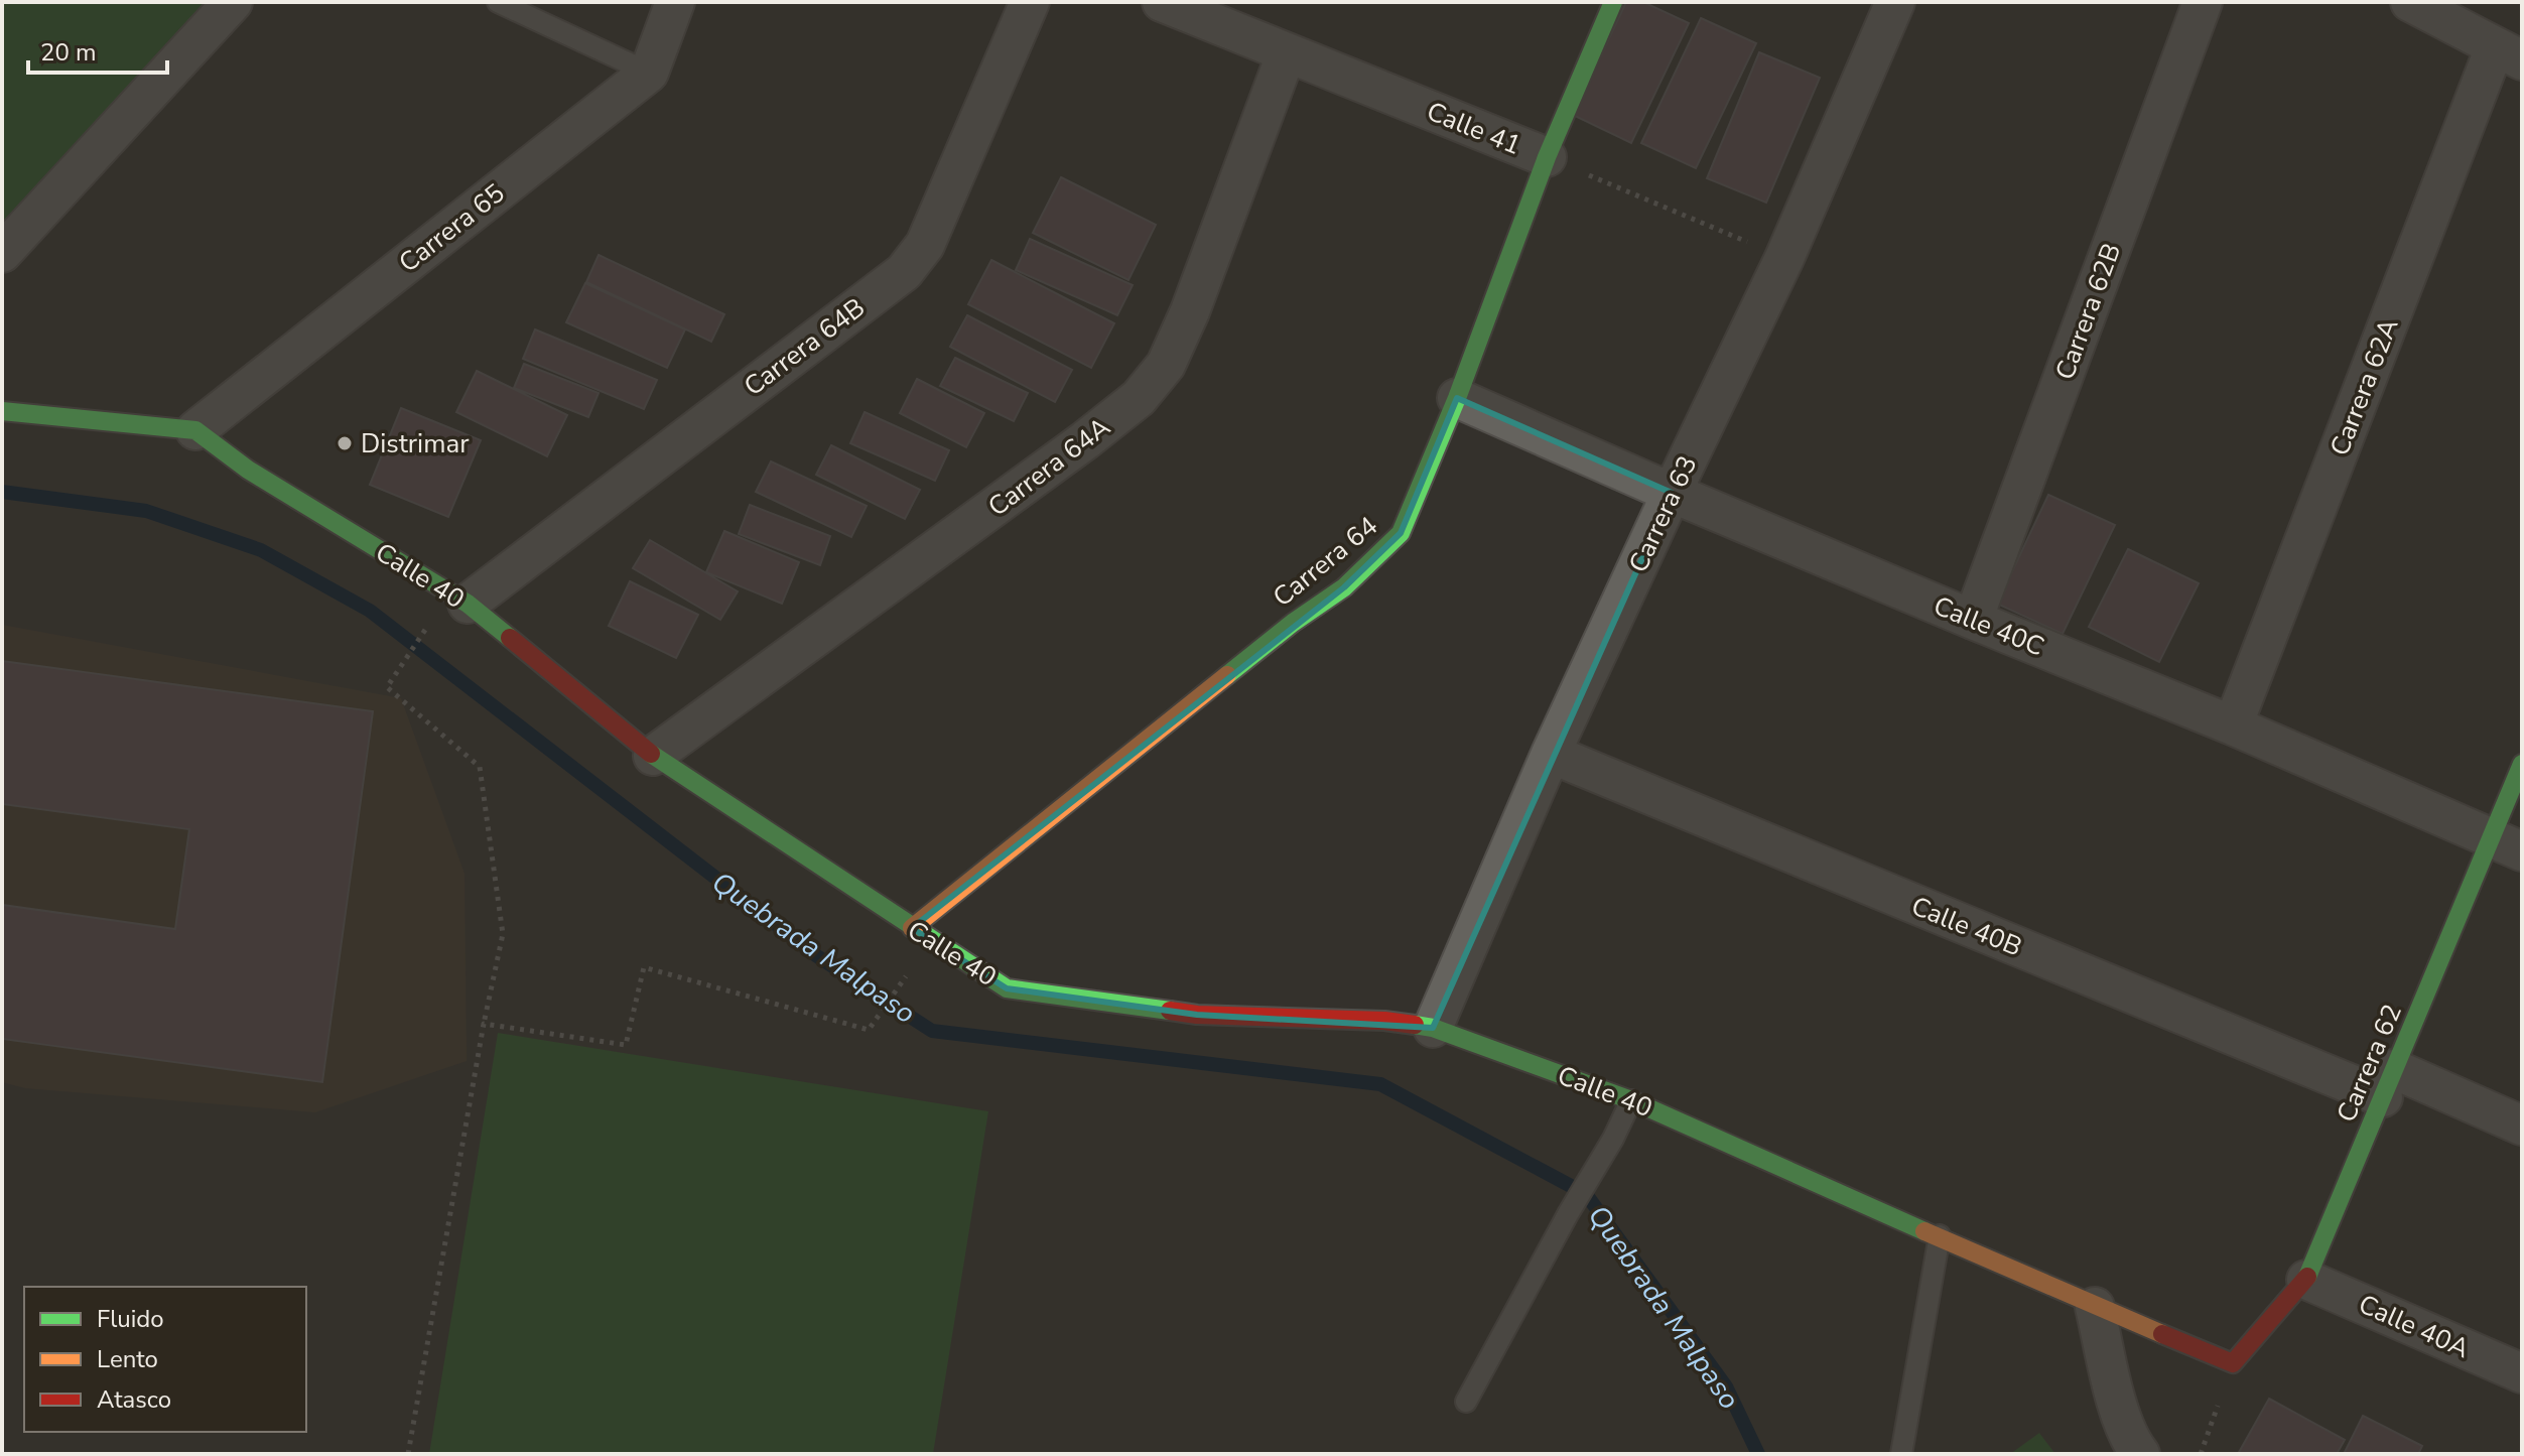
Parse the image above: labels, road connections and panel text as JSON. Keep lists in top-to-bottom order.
{
  "streets": {
    "street": [
      "Calle 41",
      "Carrera 65",
      "Carrera 62B",
      "Carrera 64B",
      "Carrera 62A",
      "Carrera 64A",
      "Carrera 63",
      "Carrera 64",
      "Calle 40",
      "Calle 40C",
      "Calle 40B",
      "Carrera 62",
      "Calle 40A"
    ]
  },
  "crossings": [
    ["Calle 41", "Carrera 64A"],
    ["Calle 41", "Carrera 63"],
    ["Calle 41", "Carrera 64"],
    ["Carrera 65", "Calle 40"],
    ["Carrera 62B", "Calle 40C"],
    ["Carrera 64B", "Calle 40"],
    ["Carrera 62A", "Calle 40C"],
    ["Carrera 64A", "Calle 40"],
    ["Carrera 63", "Calle 40"],
    ["Carrera 63", "Calle 40C"],
    ["Carrera 63", "Calle 40B"],
    ["Carrera 64", "Calle 40"],
    ["Carrera 64", "Calle 40C"],
    ["Calle 40", "Carrera 62"],
    ["Calle 40C", "Carrera 62"],
    ["Calle 40B", "Carrera 62"],
    ["Carrera 62", "Calle 40A"]
  ],
  "water": ["Quebrada Malpaso"],
  "places": ["Distrimar"],
  "legend": ["Fluido", "Lento", "Atasco"],
  "scale_bar": "20 m"
}
